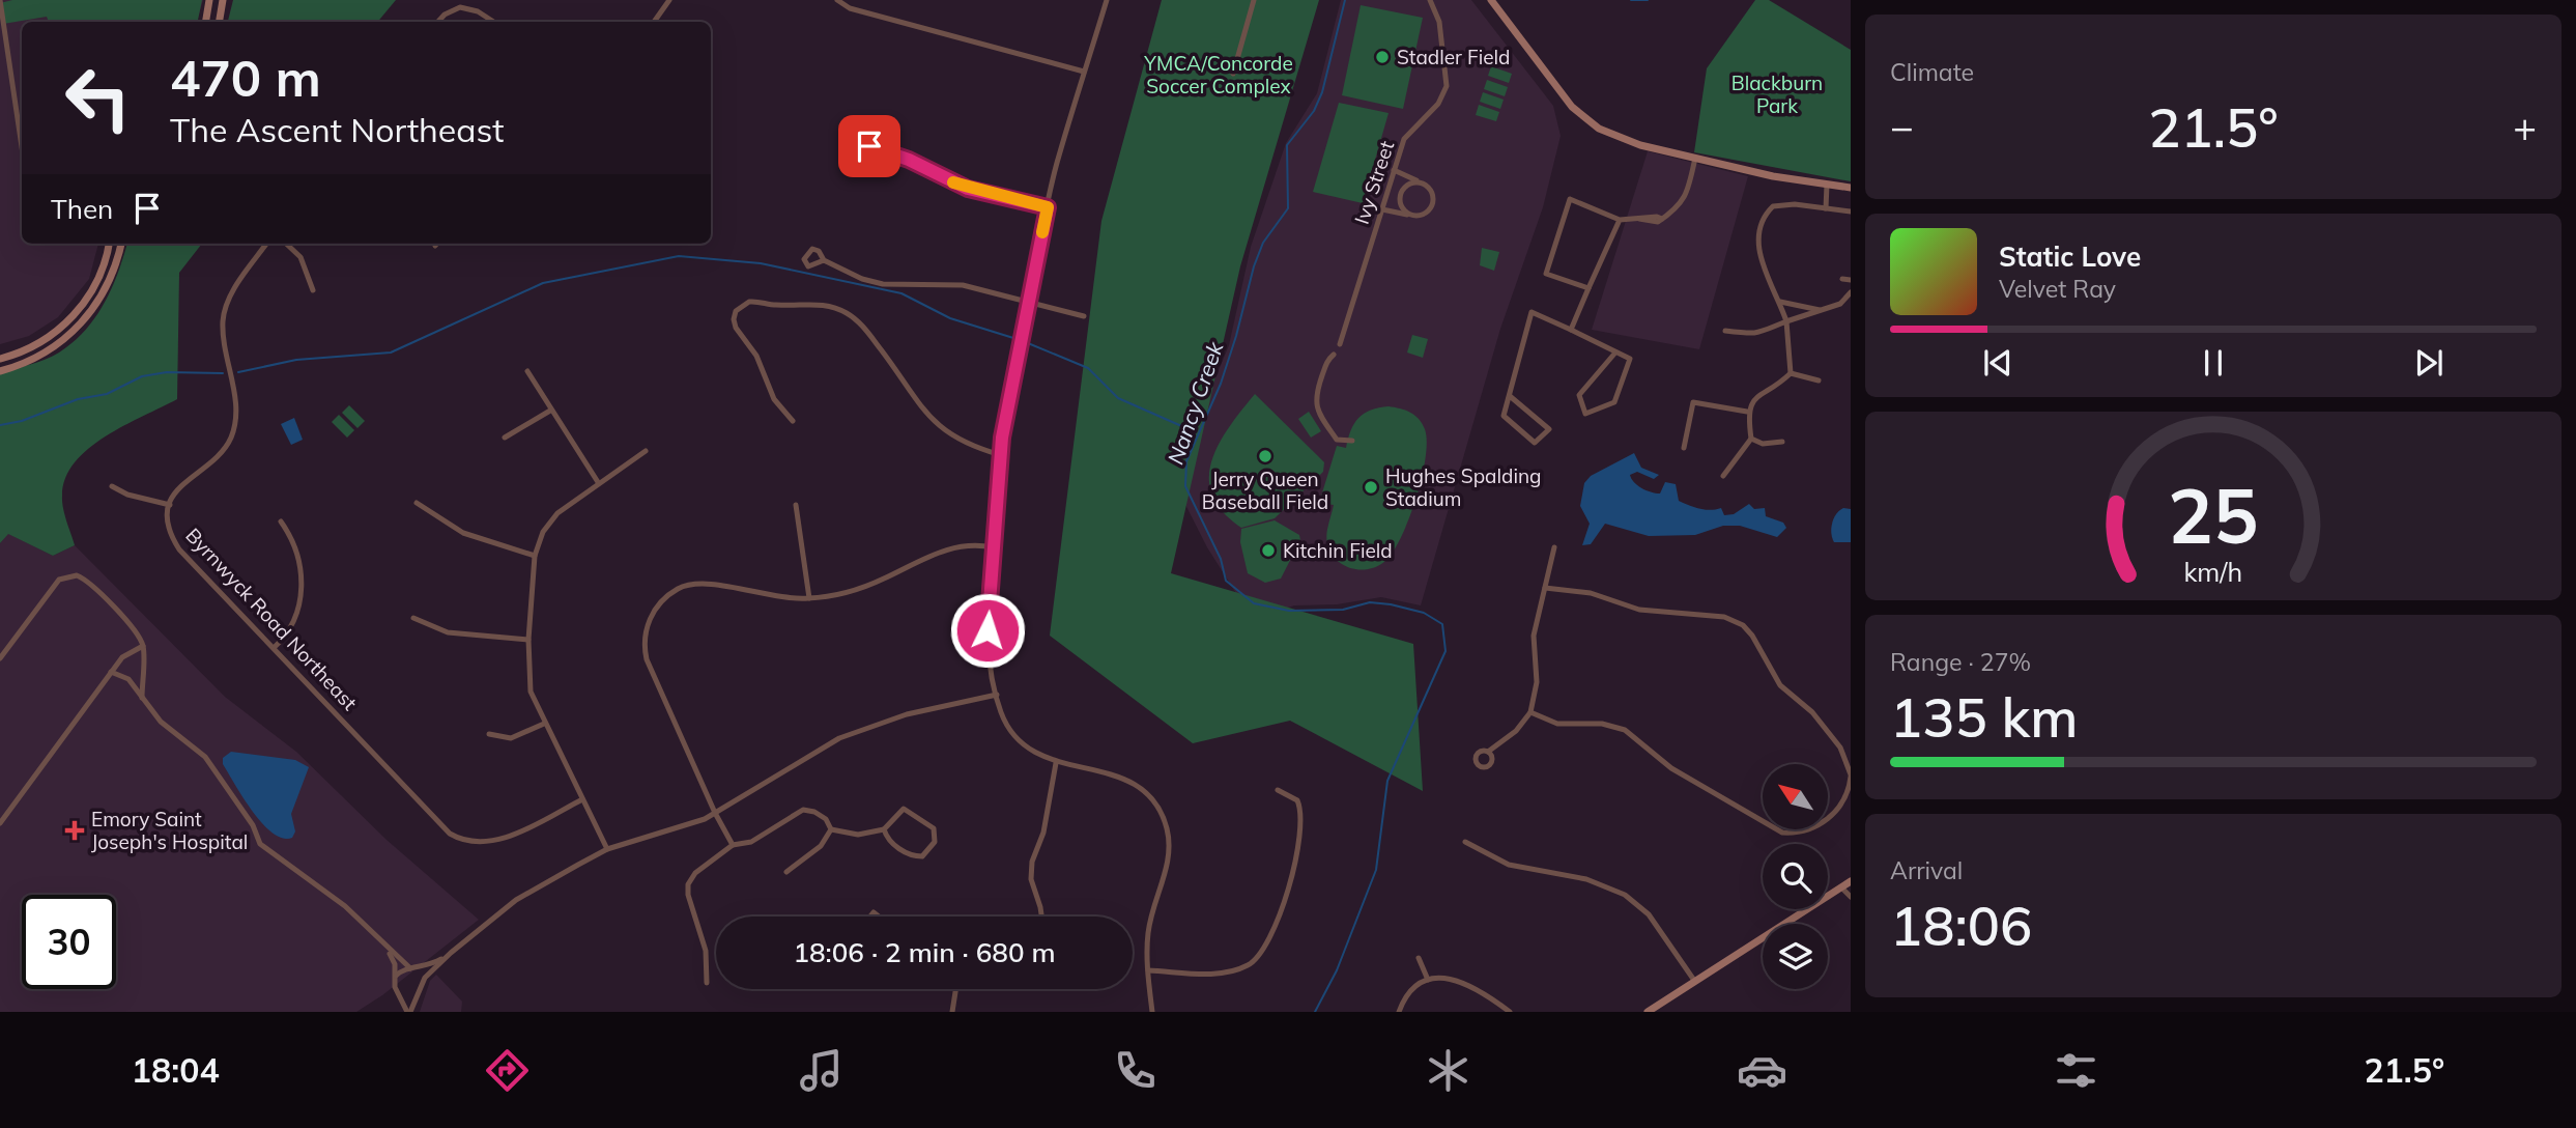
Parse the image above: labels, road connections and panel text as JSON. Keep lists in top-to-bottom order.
{
  "streets": {
    "street": ["Ivy Street", "Byrnwyck Road Northeast"]
  },
  "water": ["Nancy Creek"],
  "parks": ["YMCA/Concorde Soccer Complex", "Blackburn Park"],
  "places": {
    "other": [
      "Stadler Field",
      "Jerry Queen Baseball Field",
      "Hughes Spalding Stadium",
      "Kitchin Field"
    ],
    "health": ["Emory Saint Joseph's Hospital"]
  },
  "north": "top left",
  "page": {
    "tile": [
      "Climate",
      ["Range · 27%", "135 km"],
      ["Arrival", "18:06"]
    ],
    "turn": ["470 m", "The Ascent Northeast"],
    "heat": ["−", "21.5°", "+"],
    "then": "Then",
    "song": ["Static Love", "Velvet Ray"],
    "limit": "30",
    "trip": "18:06 · 2 min · 680 m",
    "tabs": ["18:04", "21.5°"],
    "gauge": ["25", "km/h"]
  }
}
